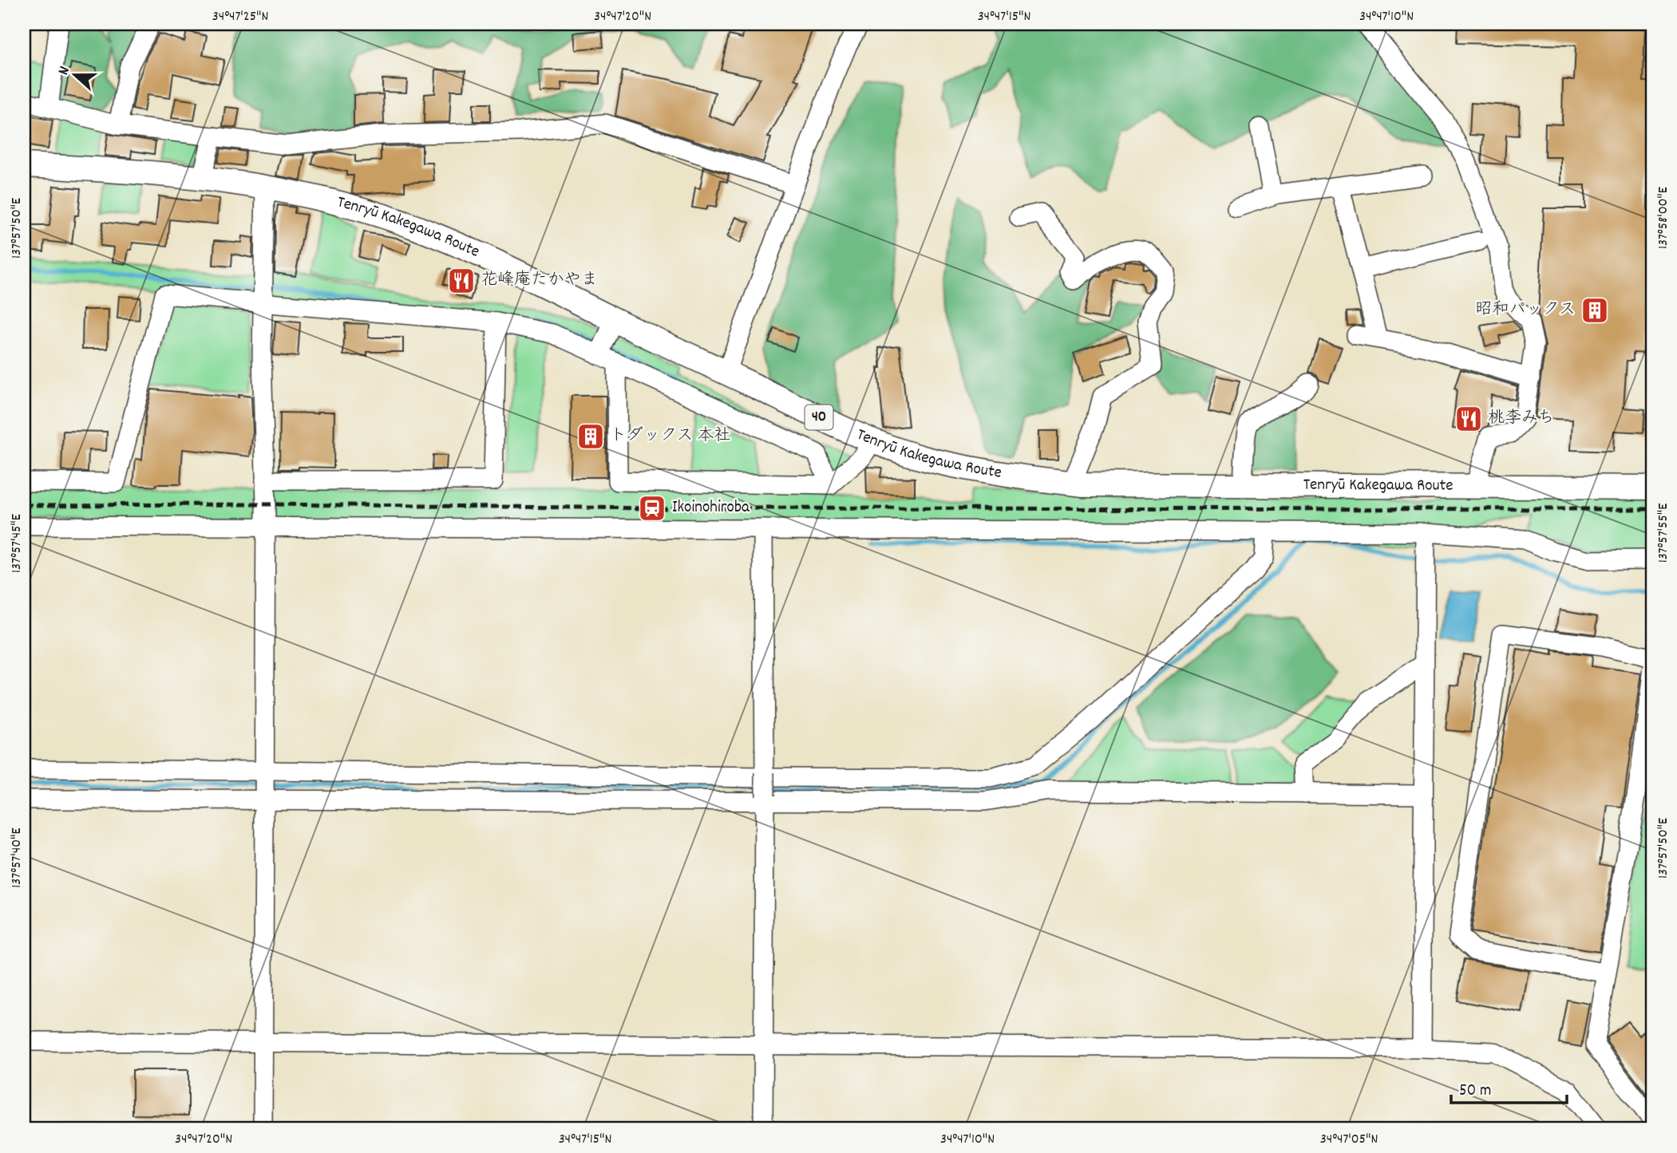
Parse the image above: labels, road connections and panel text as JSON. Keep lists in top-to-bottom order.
{
  "streets": {
    "main road": ["Tenryū Kakegawa Route", "40"]
  },
  "places": {
    "restaurant": ["花峰庵たかやま", "桃李みち"],
    "building": ["昭和パックス", "トダックス 本社"],
    "station": ["Ikoinohiroba"]
  },
  "scale_bar": "50 m",
  "north": "left",
  "coordinates": [
    "34°47'25\"N",
    "34°47'20\"N",
    "34°47'15\"N",
    "34°47'10\"N",
    "137°58'00\"E",
    "137°57'50\"E",
    "137°57'55\"E",
    "137°57'45\"E",
    "137°57'40\"E",
    "34°47'05\"N"
  ]
}
